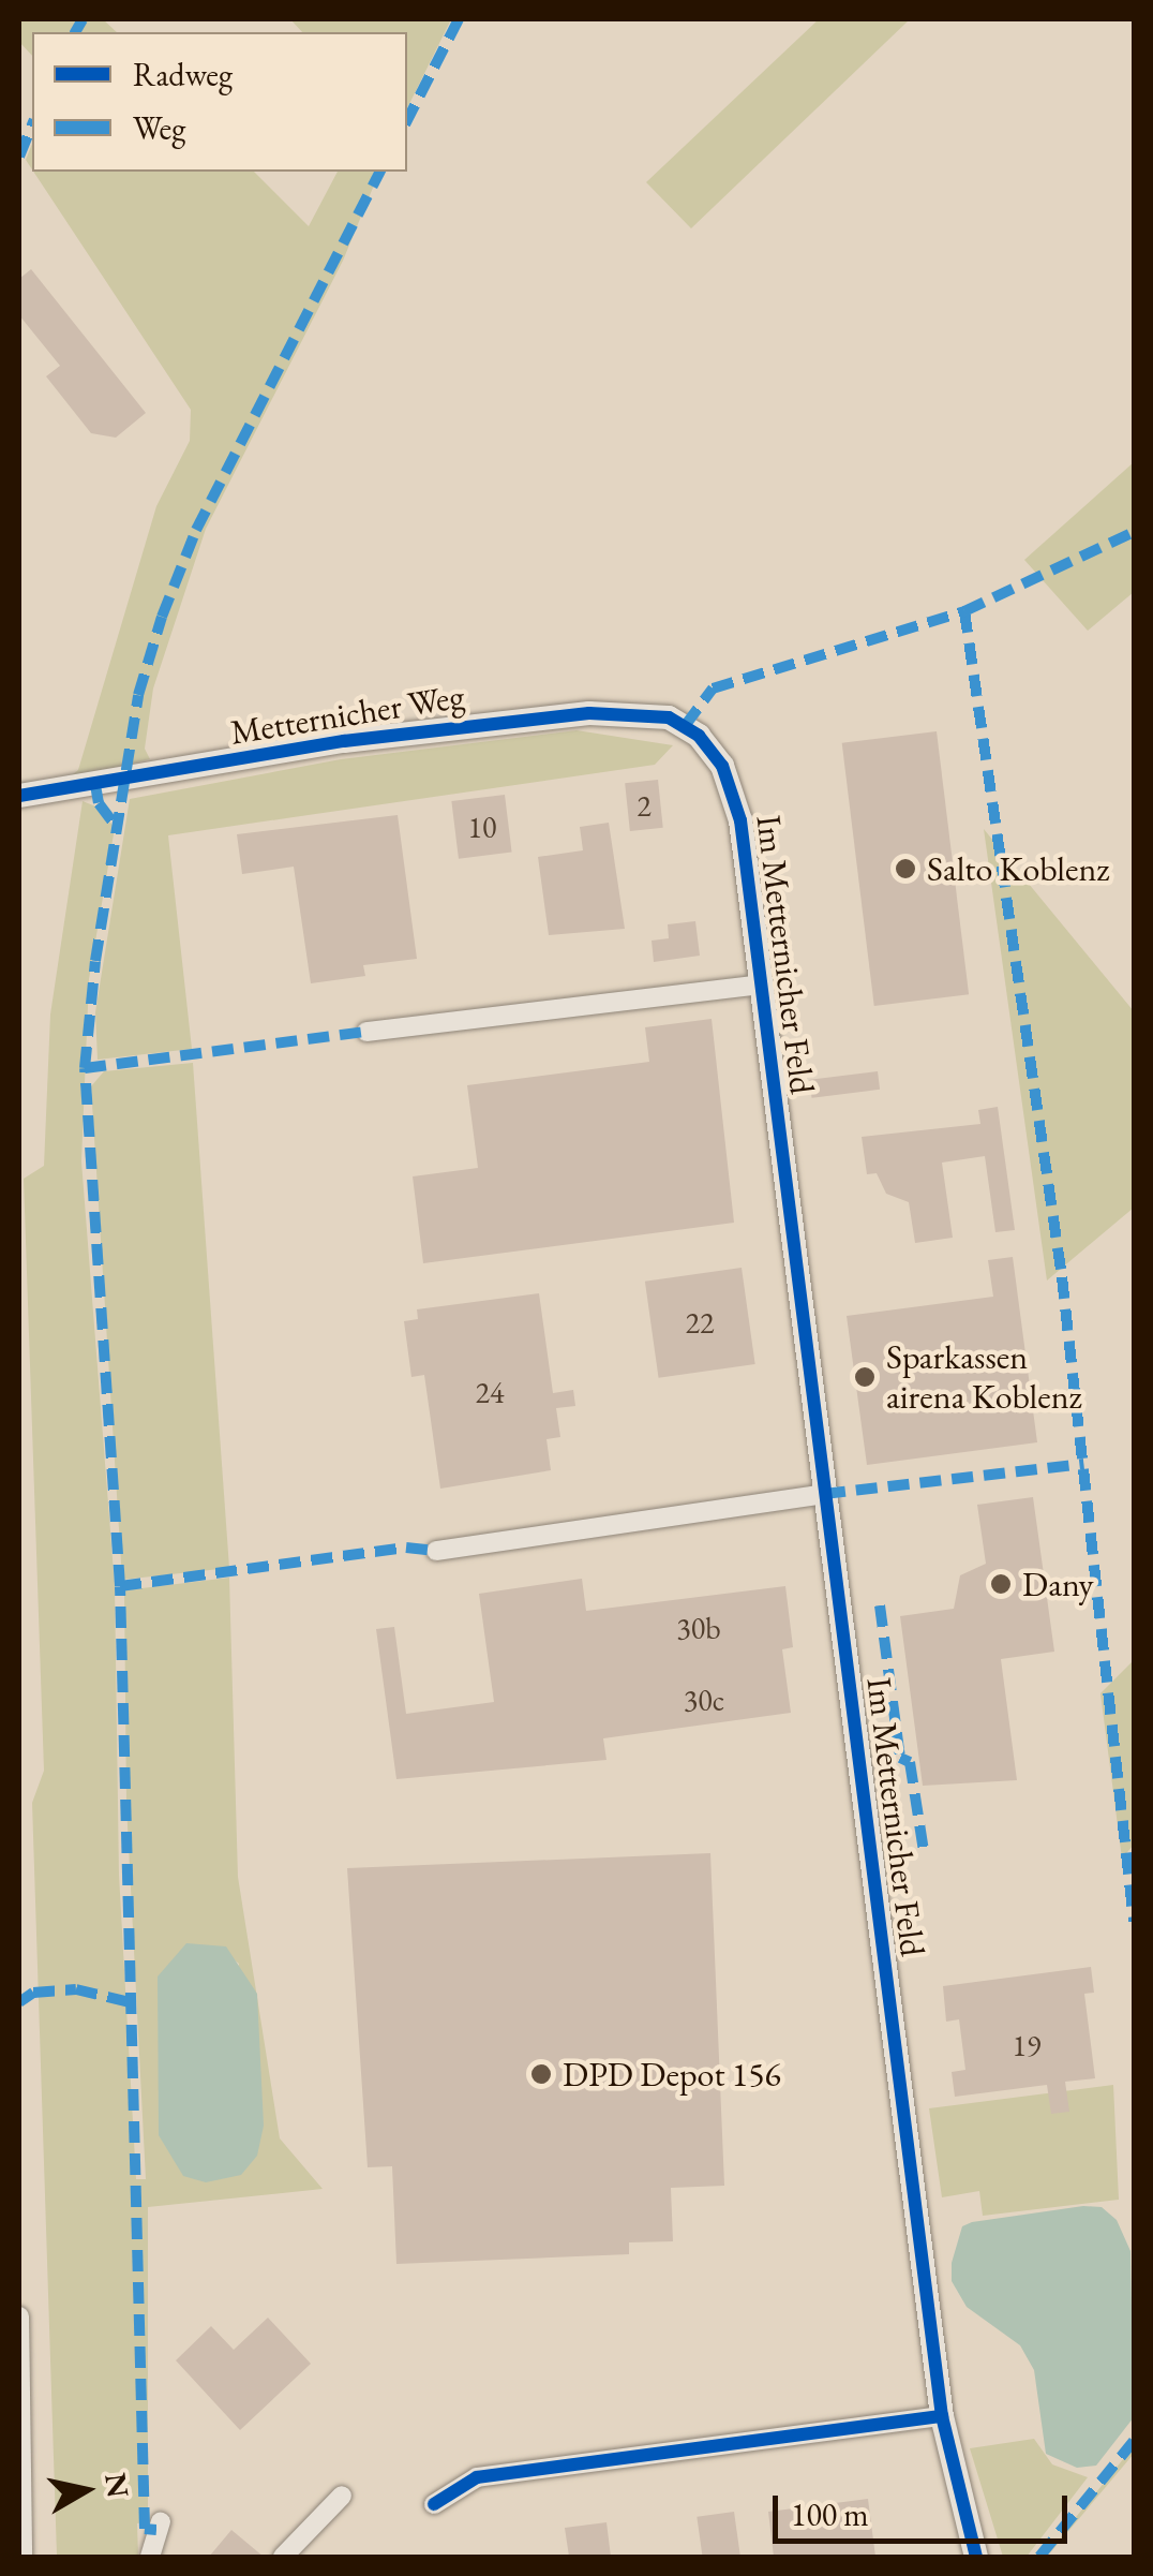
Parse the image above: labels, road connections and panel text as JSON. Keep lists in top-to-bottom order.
{
  "streets": {
    "street": ["Metternicher Weg", "Im Metternicher Feld"]
  },
  "crossings": [
    ["Metternicher Weg", "Im Metternicher Feld"]
  ],
  "places": [
    "Salto Koblenz",
    "Sparkassen airena Koblenz",
    "Dany",
    "DPD Depot 156"
  ],
  "house_numbers": [
    "2",
    "10",
    "22",
    "24",
    "30b",
    "30c",
    "19"
  ],
  "legend": ["Radweg", "Weg"],
  "scale_bar": "100 m",
  "north": "right"
}
